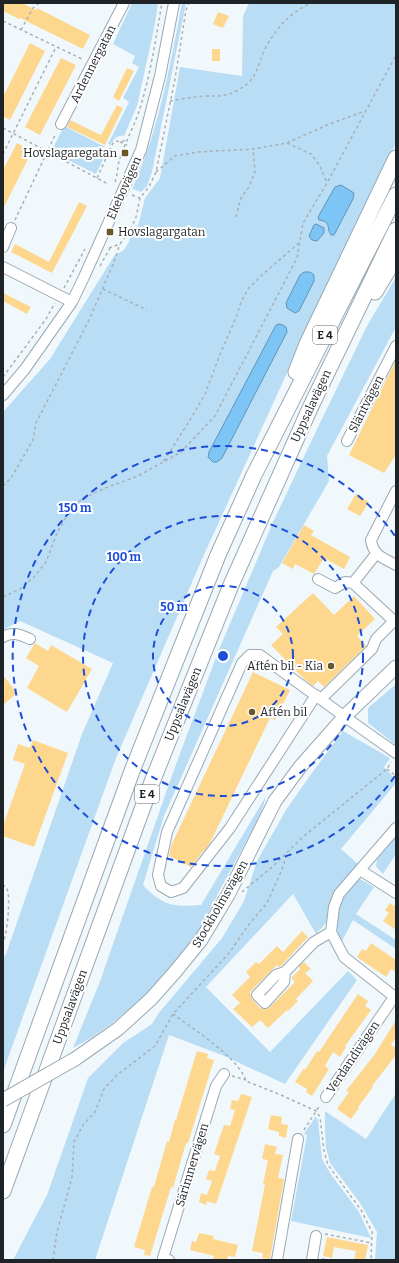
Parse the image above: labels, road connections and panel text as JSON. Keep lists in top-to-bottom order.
{
  "streets": {
    "highway": ["E 4", "Uppsalavägen"],
    "main road": ["Stockholmsvägen"],
    "street": [
      "Ardennergatan",
      "Ekebovägen",
      "Släntvägen",
      "Verdandivägen",
      "Särimnervägen"
    ]
  },
  "places": {
    "transit": ["Hovslagaregatan", "Hovslagargatan"],
    "other": ["Aftén bil - Kia", "Aftén bil"]
  },
  "rings": ["150 m", "100 m", "50 m"]
}
